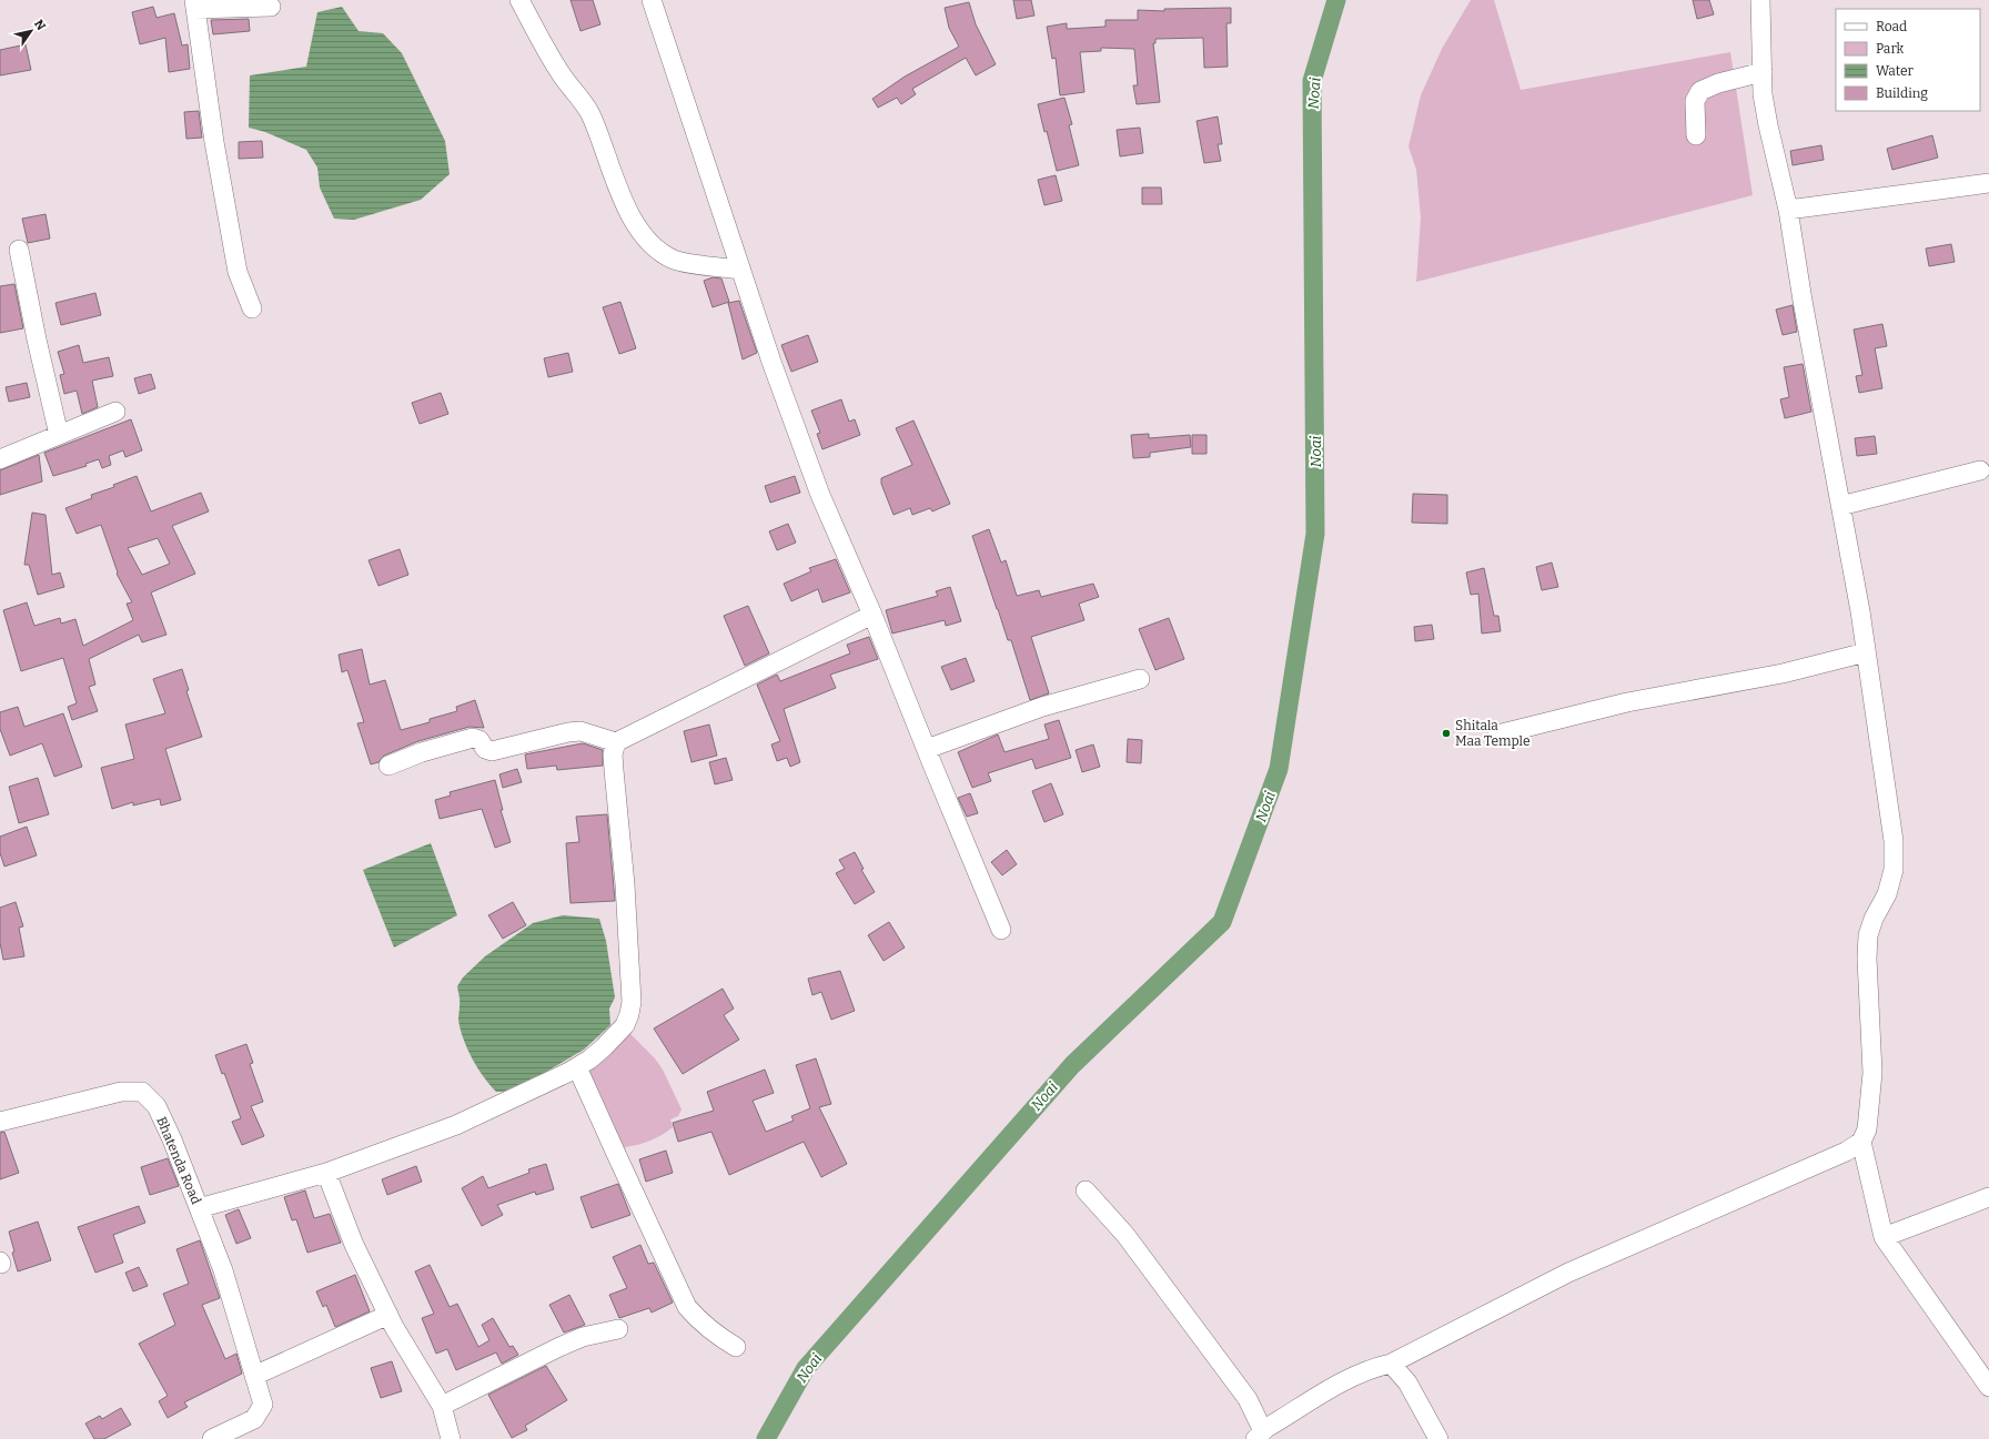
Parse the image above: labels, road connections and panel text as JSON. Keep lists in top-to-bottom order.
{
  "streets": {
    "street": ["Bhatenda Road"]
  },
  "water": ["Noai"],
  "places": ["Shitala Maa Temple"],
  "legend": [
    "Road",
    "Park",
    "Water",
    "Building"
  ],
  "north": "top right"
}
